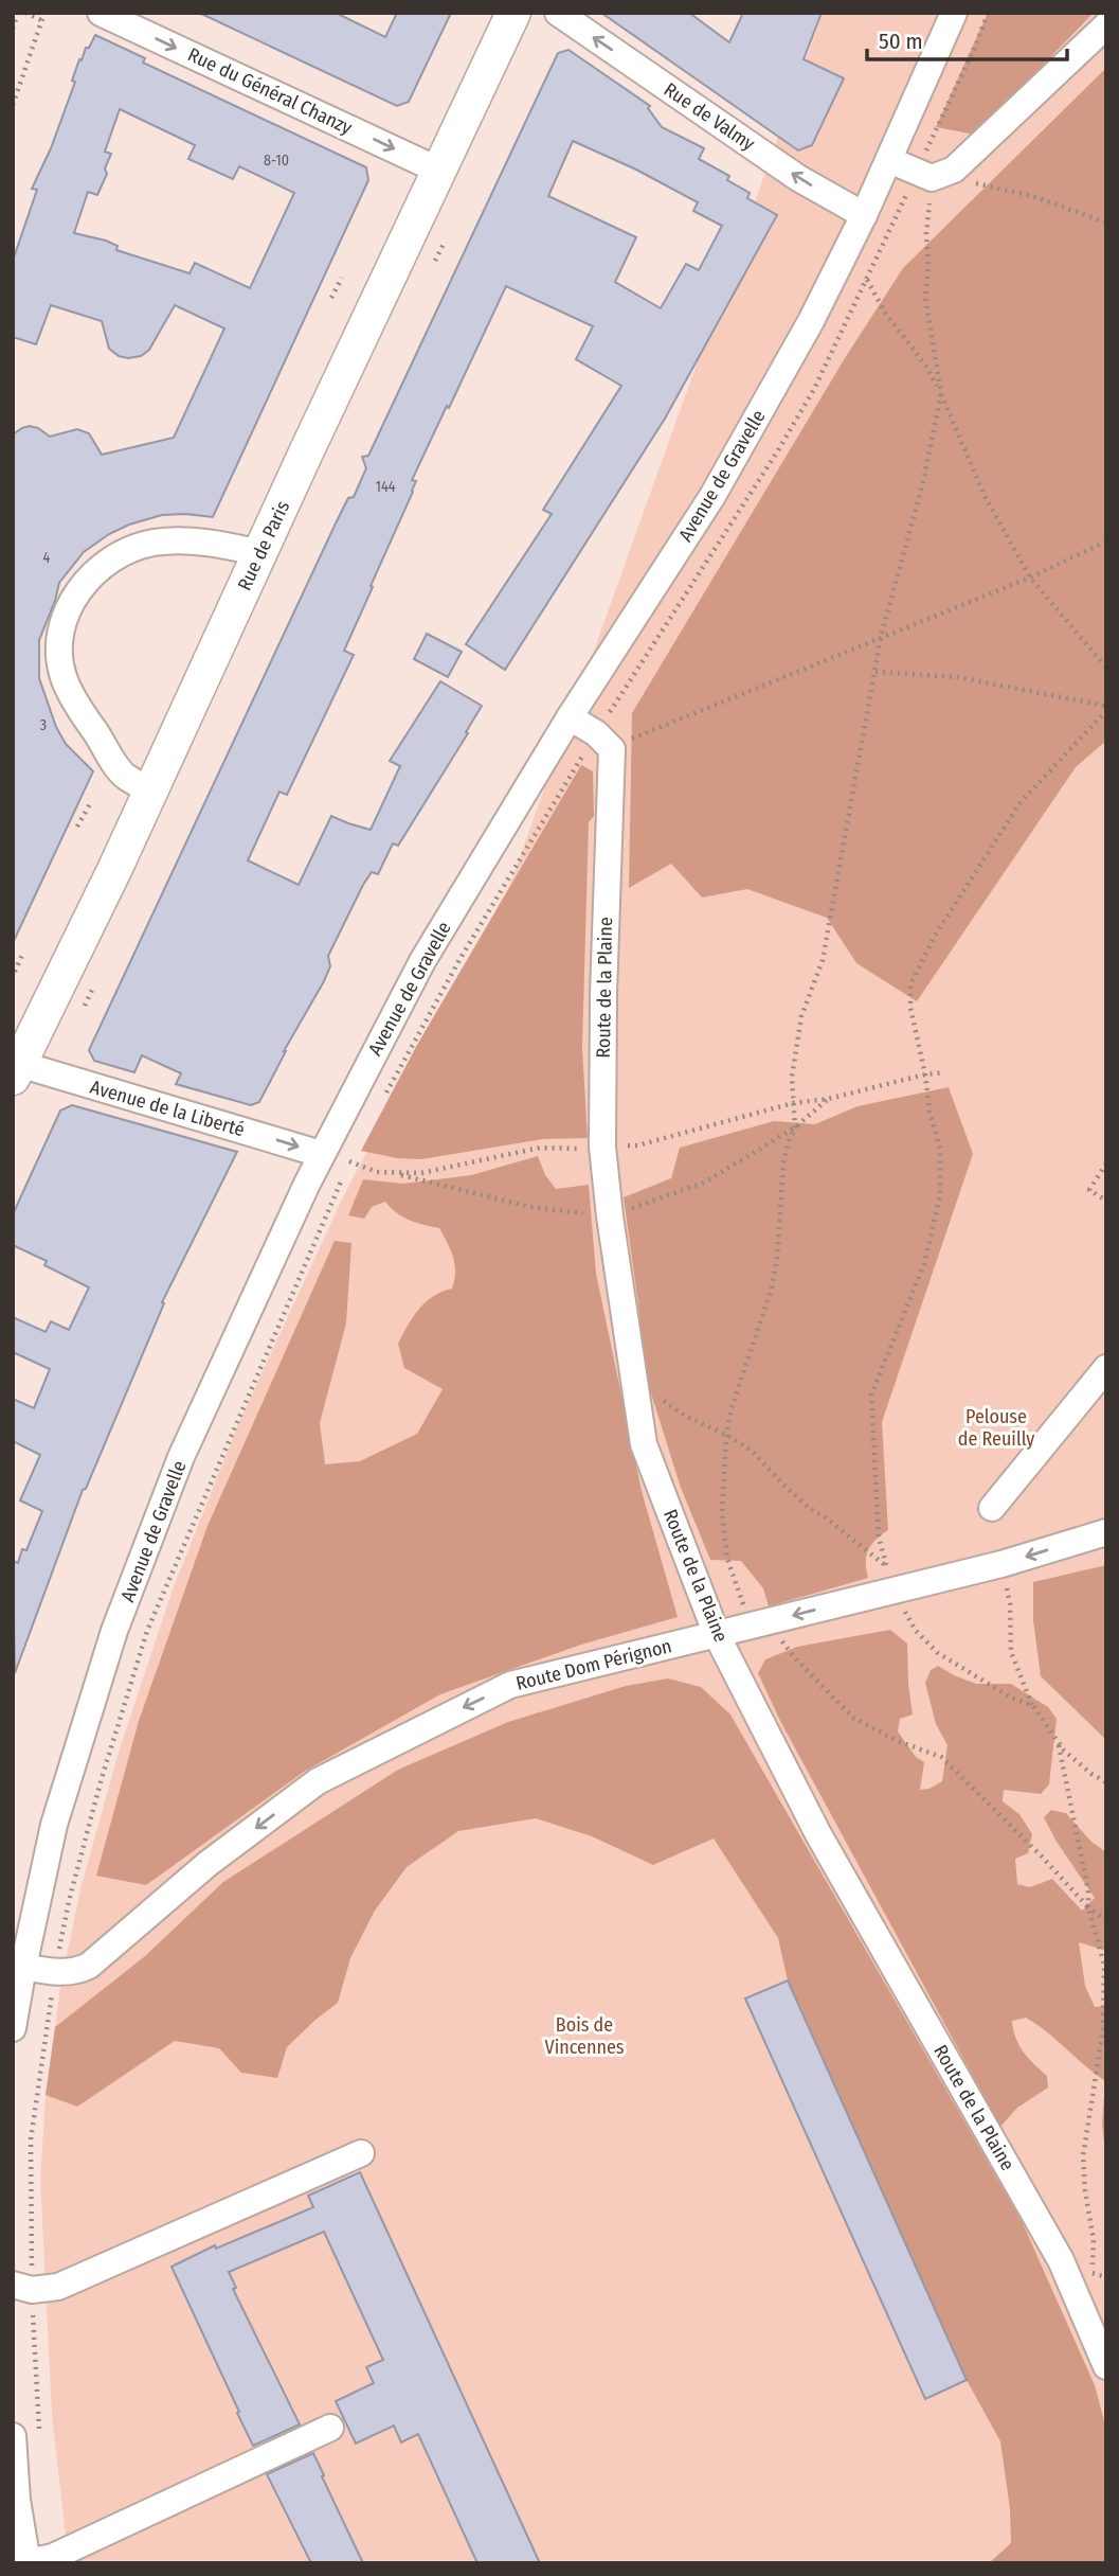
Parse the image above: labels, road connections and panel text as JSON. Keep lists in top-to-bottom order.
{
  "streets": {
    "main road": ["Rue de Paris"],
    "street": [
      "Rue du Général Chanzy",
      "Rue de Valmy",
      "Avenue de Gravelle",
      "Route de la Plaine",
      "Avenue de la Liberté",
      "Route Dom Pérignon"
    ]
  },
  "crossings": [
    ["Rue du Général Chanzy", "Rue de Paris"],
    ["Rue de Valmy", "Avenue de Gravelle"],
    ["Avenue de Gravelle", "Route de la Plaine"],
    ["Avenue de Gravelle", "Avenue de la Liberté"],
    ["Avenue de Gravelle", "Route Dom Pérignon"],
    ["Rue de Paris", "Avenue de la Liberté"],
    ["Route de la Plaine", "Route Dom Pérignon"]
  ],
  "one_way": [
    "Rue du Général Chanzy",
    "Rue de Valmy",
    "Avenue de la Liberté",
    "Route Dom Pérignon"
  ],
  "parks": ["Pelouse de Reuilly", "Bois de Vincennes"],
  "house_numbers": [
    "8-10",
    "144",
    "4",
    "3"
  ],
  "scale_bar": "50 m"
}
